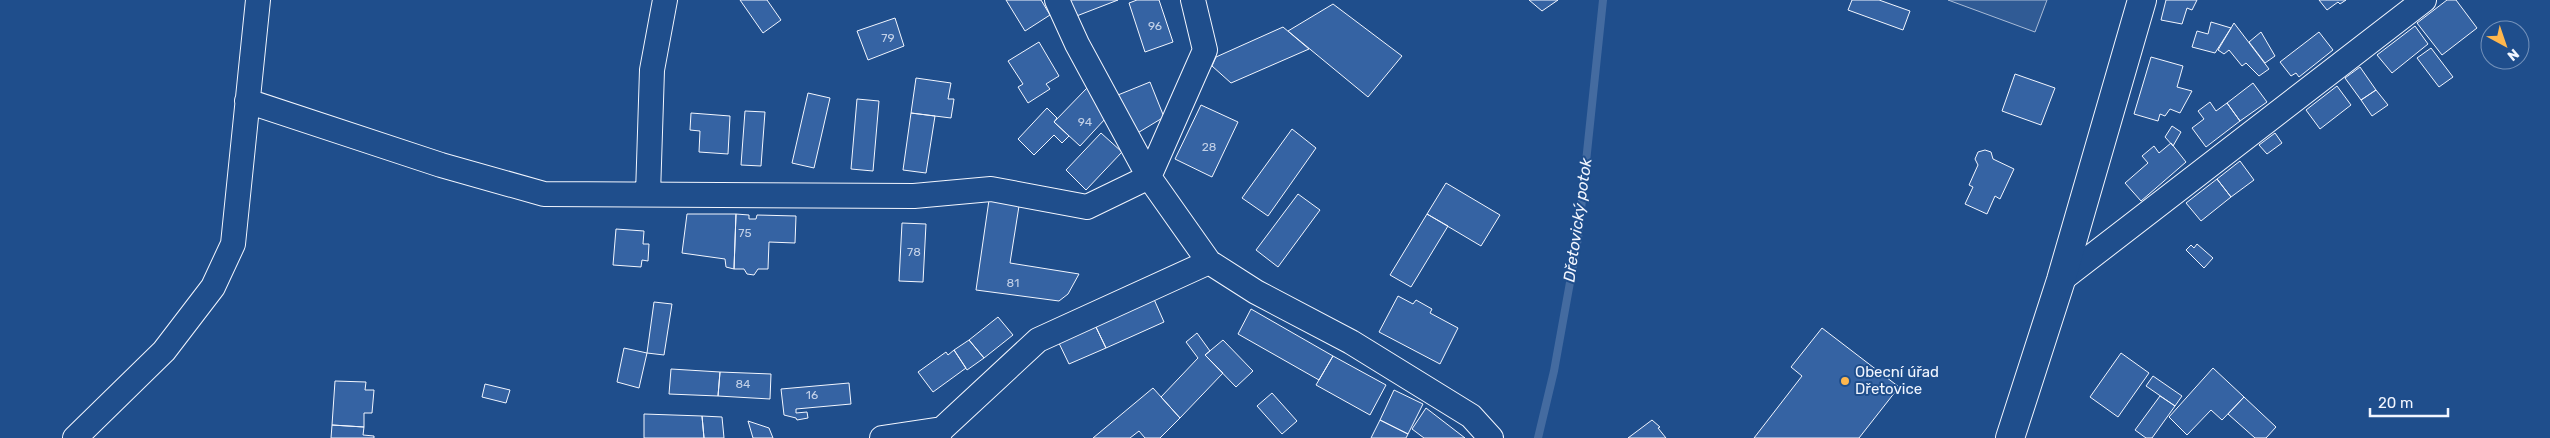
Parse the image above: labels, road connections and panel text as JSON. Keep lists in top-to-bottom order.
{
  "water": ["Dřetovický potok"],
  "places": ["Obecní úřad Dřetovice"],
  "house_numbers": [
    "96",
    "79",
    "94",
    "28",
    "75",
    "78",
    "81",
    "84",
    "16"
  ],
  "scale_bar": "20 m",
  "north": "bottom right"
}
